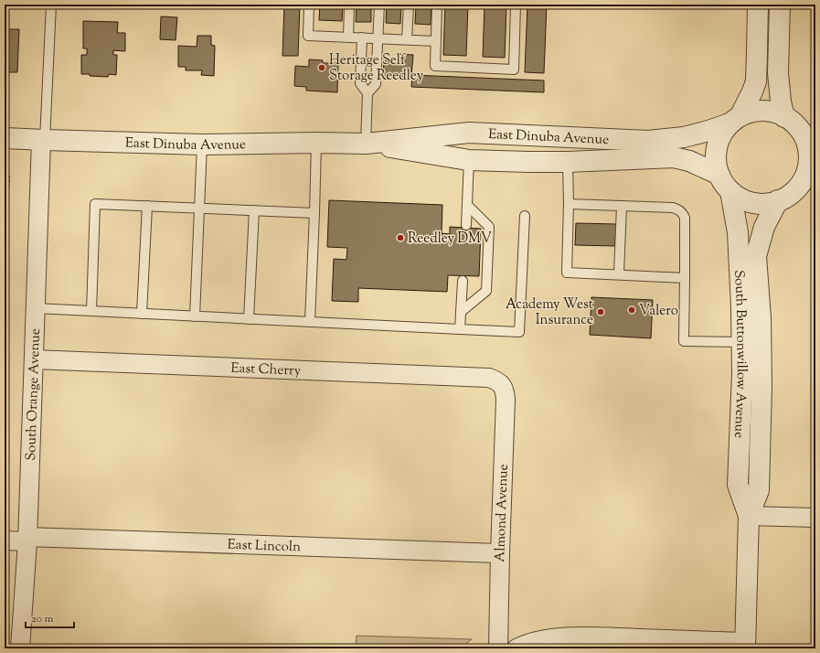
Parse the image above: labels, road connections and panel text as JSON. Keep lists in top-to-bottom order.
{
  "streets": {
    "street": [
      "East Dinuba Avenue",
      "South Buttonwillow Avenue",
      "East Cherry",
      "South Orange Avenue",
      "Almond Avenue",
      "East Lincoln"
    ]
  },
  "crossings": [
    ["East Dinuba Avenue", "South Buttonwillow Avenue"],
    ["East Dinuba Avenue", "South Orange Avenue"],
    ["East Cherry", "South Orange Avenue"],
    ["East Cherry", "Almond Avenue"],
    ["South Orange Avenue", "East Lincoln"],
    ["Almond Avenue", "East Lincoln"]
  ],
  "places": [
    "Heritage Self Storage Reedley",
    "Reedley DMV",
    "Valero",
    "Academy West Insurance"
  ],
  "scale_bar": "20 m"
}
